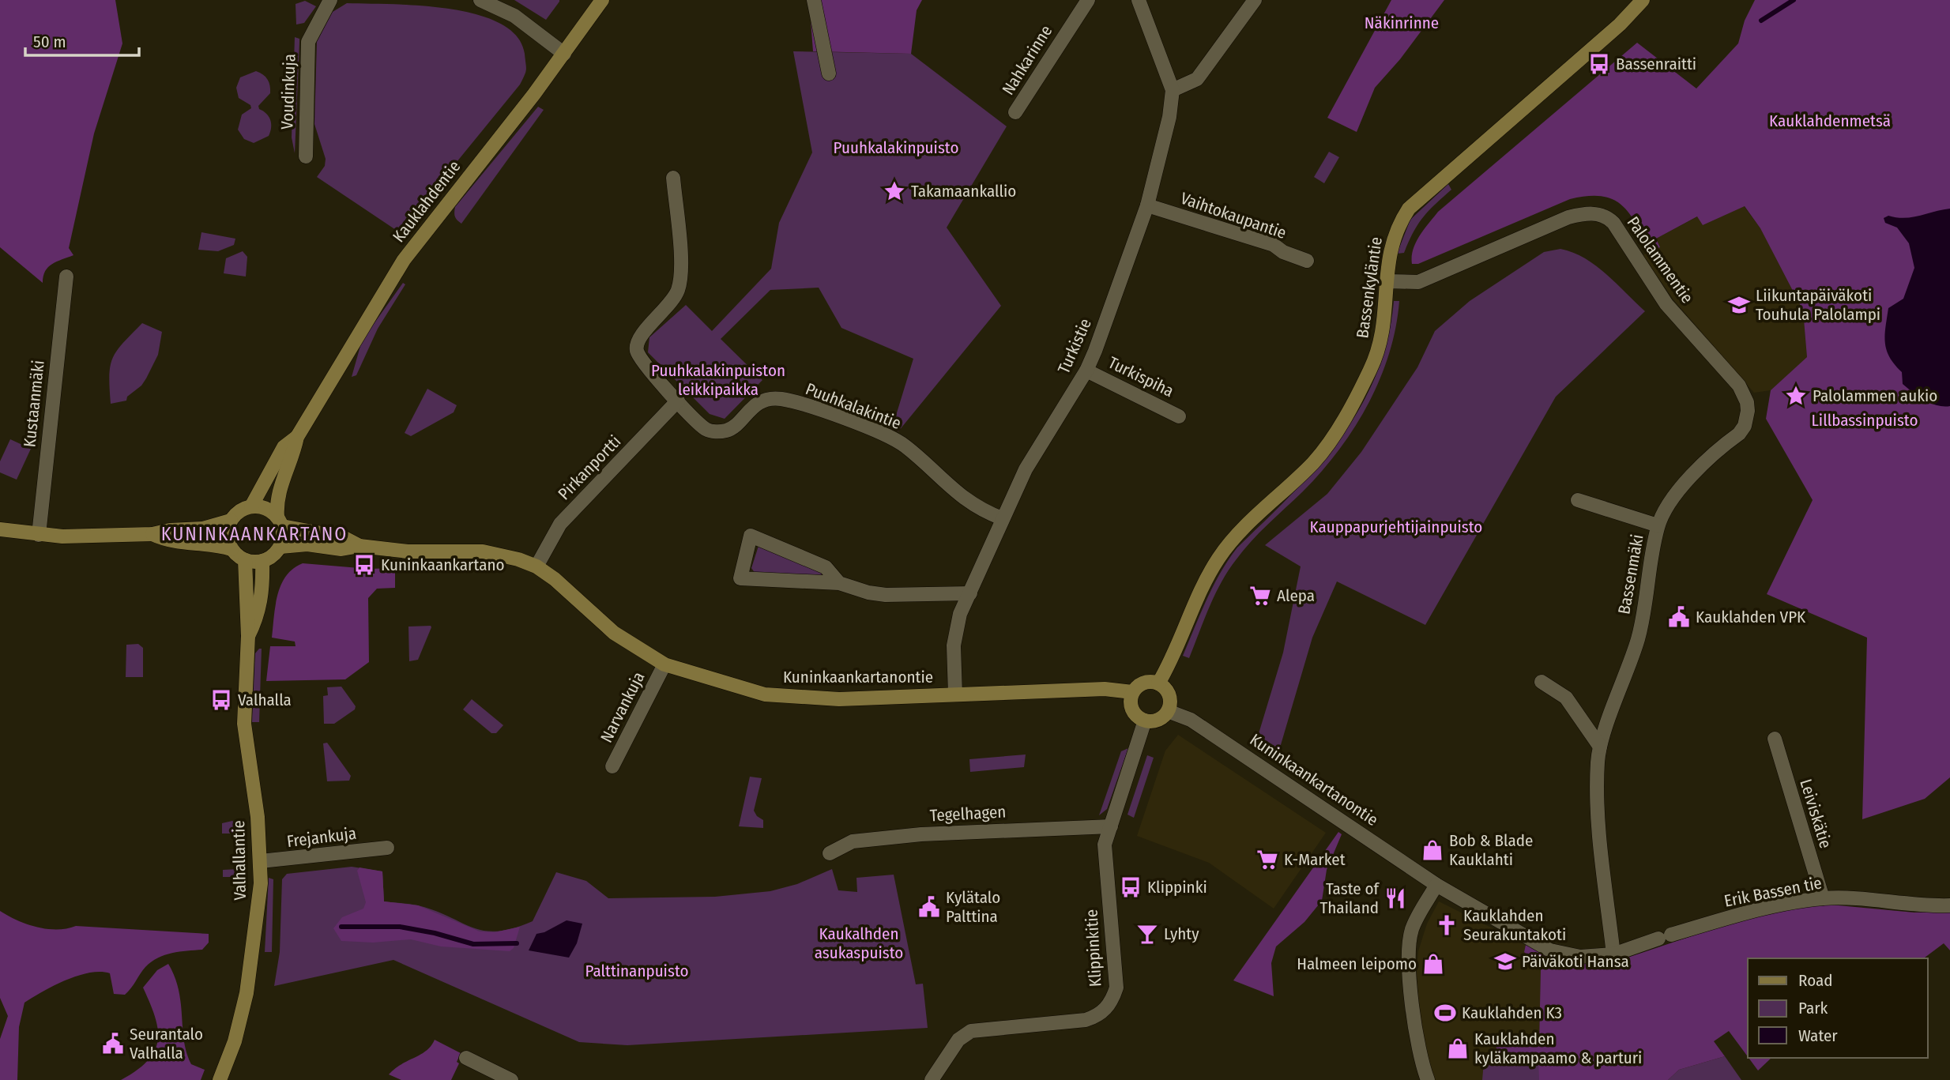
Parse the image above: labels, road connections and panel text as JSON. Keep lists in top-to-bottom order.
{
  "streets": {
    "street": [
      "Nahkarinne",
      "Voudinkuja",
      "Kauklahdentie",
      "Vaihtokaupantie",
      "Palolammentie",
      "Bassenkyläntie",
      "Turkistie",
      "Turkispiha",
      "Kustaanmäki",
      "Puuhkalakintie",
      "Pirkanportti",
      "Bassenmäki",
      "Kuninkaankartanontie",
      "Narvankuja",
      "Tegelhagen",
      "Leiviskätie",
      "Frejankuja",
      "Valhallantie",
      "Erik Bassen tie",
      "Klippinkitie"
    ]
  },
  "crossings": [
    ["Kauklahdentie", "Kuninkaankartanontie"],
    ["Kauklahdentie", "Valhallantie"],
    ["Vaihtokaupantie", "Turkistie"],
    ["Palolammentie", "Bassenkyläntie"],
    ["Palolammentie", "Bassenmäki"],
    ["Bassenkyläntie", "Kuninkaankartanontie"],
    ["Bassenkyläntie", "Klippinkitie"],
    ["Turkistie", "Turkispiha"],
    ["Turkistie", "Puuhkalakintie"],
    ["Turkistie", "Kuninkaankartanontie"],
    ["Puuhkalakintie", "Pirkanportti"],
    ["Pirkanportti", "Kuninkaankartanontie"],
    ["Bassenmäki", "Kuninkaankartanontie"],
    ["Bassenmäki", "Erik Bassen tie"],
    ["Kuninkaankartanontie", "Narvankuja"],
    ["Kuninkaankartanontie", "Valhallantie"],
    ["Kuninkaankartanontie", "Erik Bassen tie"],
    ["Kuninkaankartanontie", "Klippinkitie"],
    ["Tegelhagen", "Klippinkitie"],
    ["Leiviskätie", "Erik Bassen tie"],
    ["Frejankuja", "Valhallantie"]
  ],
  "districts": ["KUNINKAANKARTANO"],
  "parks": [
    "Näkinrinne",
    "Kauklahdenmetsä",
    "Puuhkalakinpuisto",
    "Puuhkalakinpuiston leikkipaikka",
    "Lillbassinpuisto",
    "Kauppapurjehtijainpuisto",
    "Kaukalhden asukaspuisto",
    "Palttinanpuisto"
  ],
  "places": {
    "bus stop": [
      "Bassenraitti",
      "Kuninkaankartano",
      "Valhalla",
      "Klippinki"
    ],
    "place": ["Takamaankallio", "Palolammen aukio"],
    "school or university": ["Liikuntapäiväkoti Touhula Palolampi", "Päiväkoti Hansa"],
    "supermarket": ["Alepa", "K-Market"],
    "public building": ["Kauklahden VPK", "Kylätalo Palttina", "Seurantalo Valhalla"],
    "shop": ["Bob & Blade Kauklahti", "Halmeen leipomo", "Kauklahden kyläkampaamo & parturi"],
    "restaurant": ["Taste of Thailand"],
    "church": ["Kauklahden Seurakuntakoti"],
    "bar": ["Lyhty"],
    "sports": ["Kauklahden K3"]
  },
  "legend": ["Road", "Park", "Water"],
  "scale_bar": "50 m"
}
